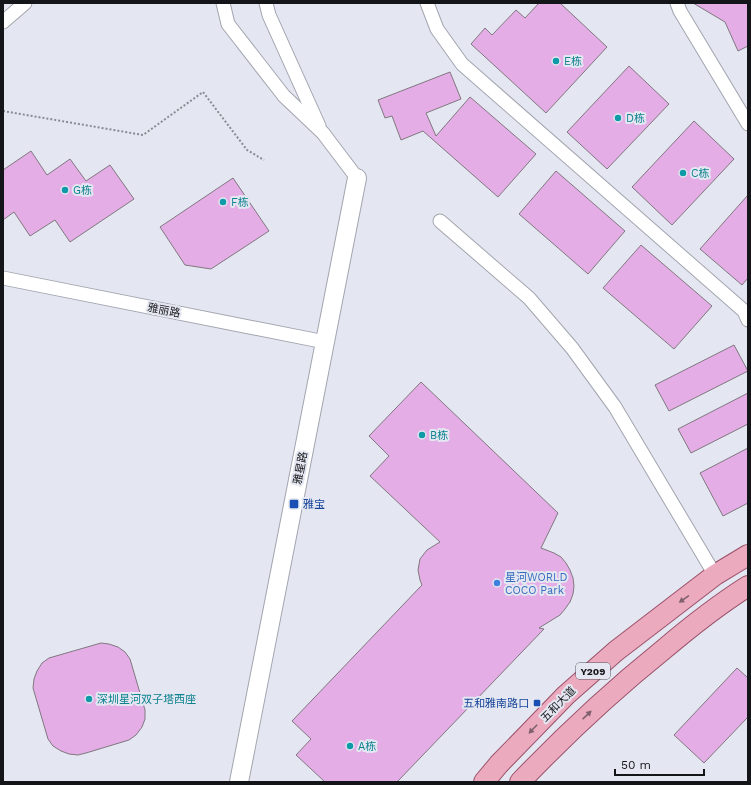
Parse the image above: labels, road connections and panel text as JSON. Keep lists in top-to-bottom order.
{
  "streets": {
    "main road": ["Y209", "五和大道"],
    "street": ["雅丽路", "雅星路"]
  },
  "crossings": [
    ["雅丽路", "雅星路"],
    ["Y209", "五和大道"]
  ],
  "places": {
    "other": [
      "E栋",
      "D栋",
      "C栋",
      "G栋",
      "F栋",
      "B栋",
      "星河WORLD COCO Park",
      "深圳星河双子塔西座",
      "A栋"
    ],
    "transit": ["雅宝", "五和雅南路口"]
  },
  "scale_bar": "50 m"
}
